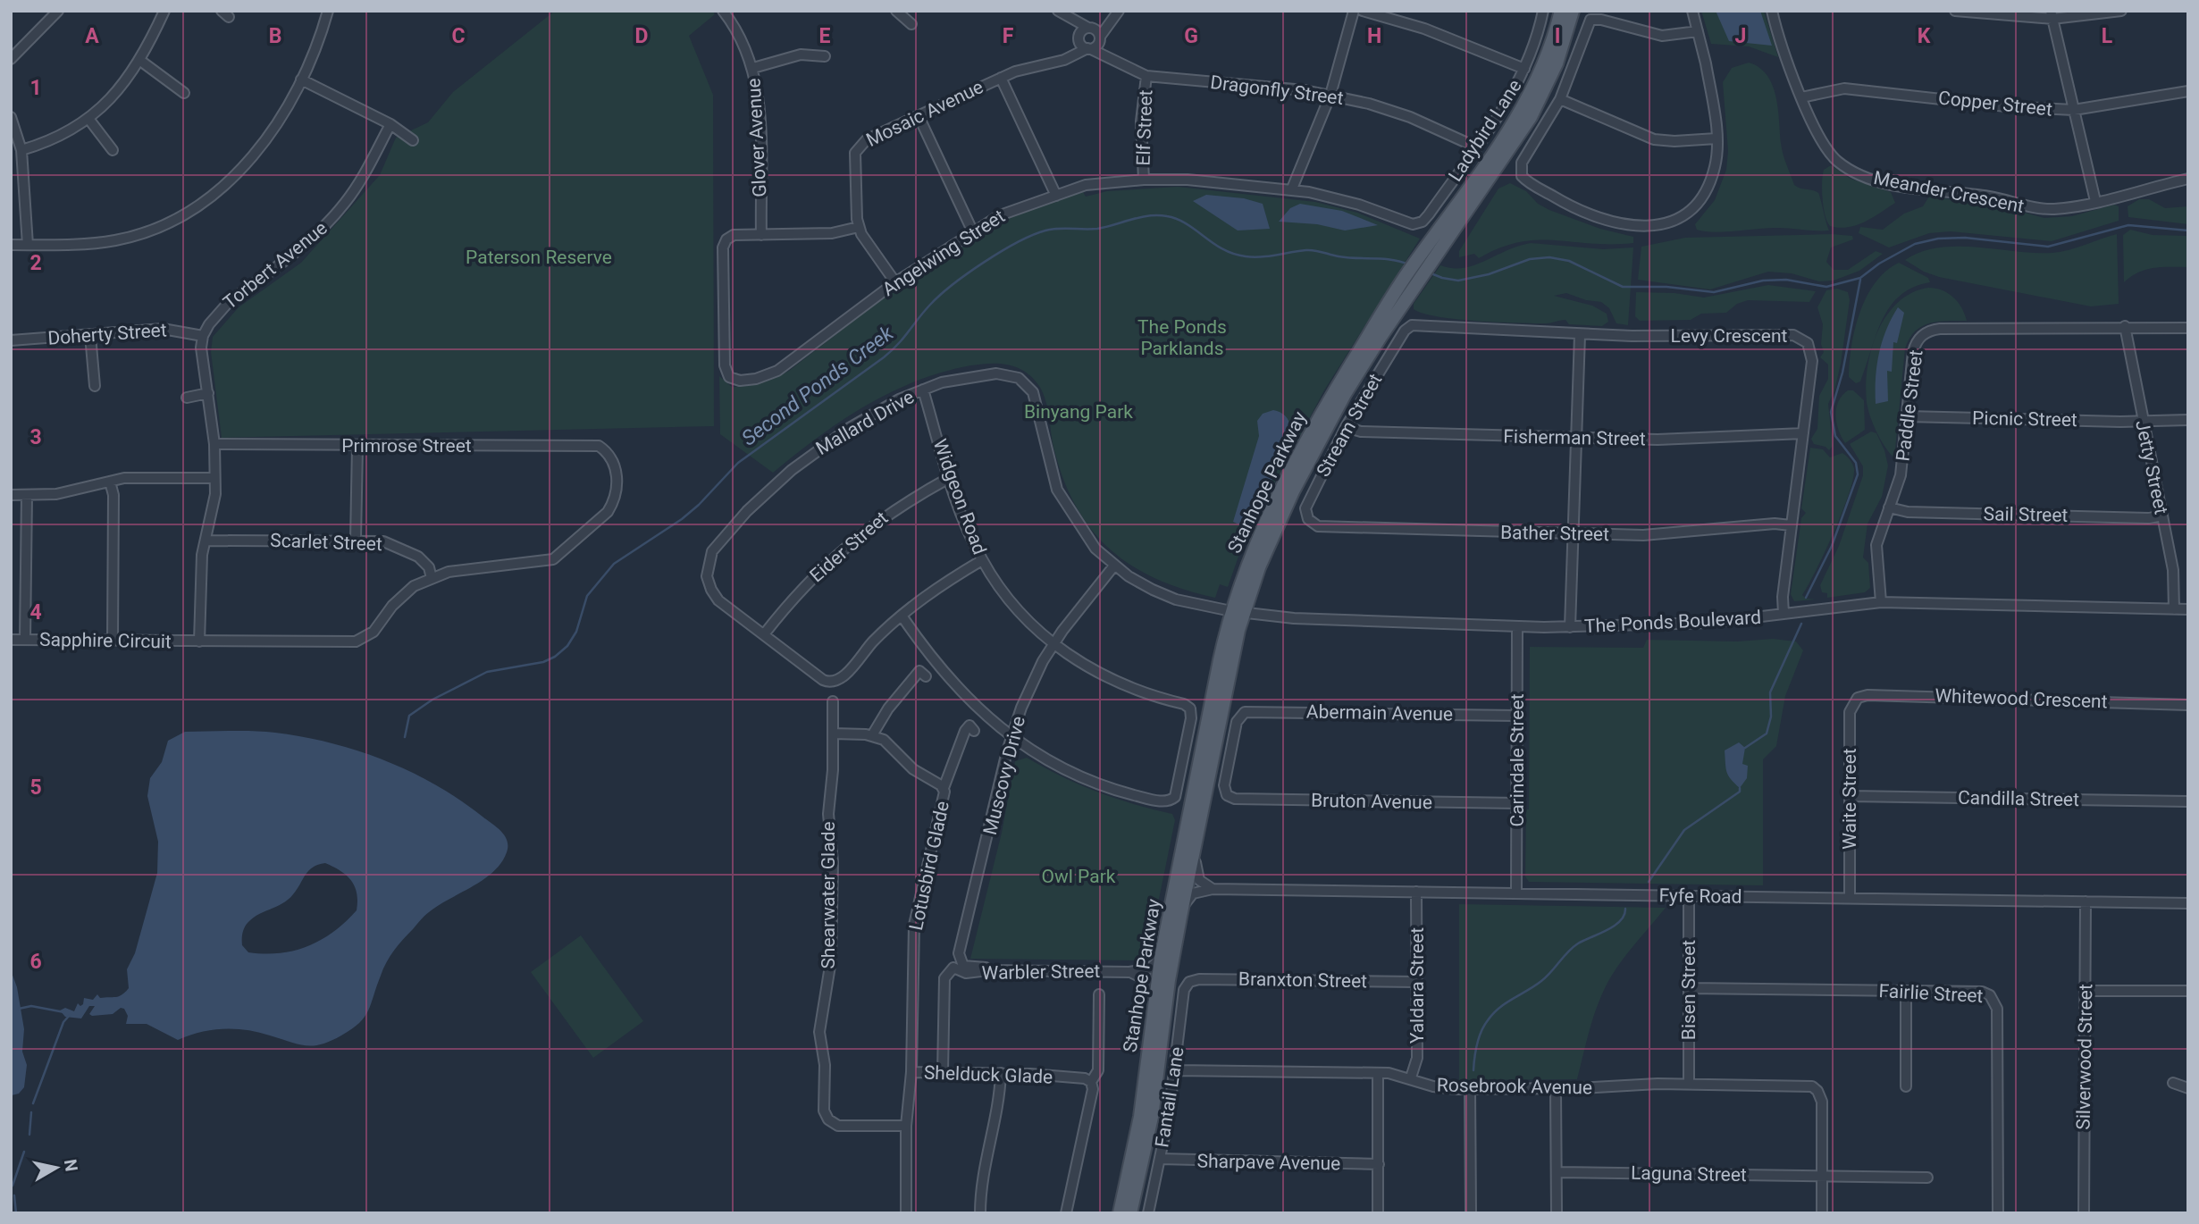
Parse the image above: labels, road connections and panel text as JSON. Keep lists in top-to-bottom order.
{
  "streets": {
    "main road": ["Stanhope Parkway"],
    "street": [
      "Dragonfly Street",
      "Copper Street",
      "Mosaic Avenue",
      "Elf Street",
      "Ladybird Lane",
      "Glover Avenue",
      "Meander Crescent",
      "Angelwing Street",
      "Torbert Avenue",
      "Doherty Street",
      "Levy Crescent",
      "Paddle Street",
      "Picnic Street",
      "Mallard Drive",
      "Stream Street",
      "Fisherman Street",
      "Primrose Street",
      "Jetty Street",
      "Widgeon Road",
      "Sail Street",
      "Bather Street",
      "Scarlet Street",
      "Eider Street",
      "The Ponds Boulevard",
      "Sapphire Circuit",
      "Whitewood Crescent",
      "Abermain Avenue",
      "Carindale Street",
      "Muscovy Drive",
      "Waite Street",
      "Candilla Street",
      "Bruton Avenue",
      "Lotusbird Glade",
      "Shearwater Glade",
      "Fyfe Road",
      "Warbler Street",
      "Branxton Street",
      "Yaldara Street",
      "Bisen Street",
      "Fairlie Street",
      "Silverwood Street",
      "Shelduck Glade",
      "Rosebrook Avenue",
      "Fantail Lane",
      "Sharpave Avenue",
      "Laguna Street"
    ]
  },
  "crossings": [
    ["Dragonfly Street", "Mosaic Avenue"],
    ["Dragonfly Street", "Elf Street"],
    ["Dragonfly Street", "Ladybird Lane"],
    ["Copper Street", "Meander Crescent"],
    ["Mosaic Avenue", "Angelwing Street"],
    ["Elf Street", "Angelwing Street"],
    ["Ladybird Lane", "Angelwing Street"],
    ["Glover Avenue", "Angelwing Street"],
    ["Torbert Avenue", "Doherty Street"],
    ["Levy Crescent", "Stream Street"],
    ["Levy Crescent", "Fisherman Street"],
    ["Levy Crescent", "Bather Street"],
    ["Levy Crescent", "The Ponds Boulevard"],
    ["Paddle Street", "Picnic Street"],
    ["Paddle Street", "Jetty Street"],
    ["Paddle Street", "Sail Street"],
    ["Paddle Street", "The Ponds Boulevard"],
    ["Picnic Street", "Jetty Street"],
    ["Mallard Drive", "Stanhope Parkway"],
    ["Mallard Drive", "Widgeon Road"],
    ["Mallard Drive", "Eider Street"],
    ["Mallard Drive", "The Ponds Boulevard"],
    ["Mallard Drive", "Muscovy Drive"],
    ["Stream Street", "Fisherman Street"],
    ["Stream Street", "Bather Street"],
    ["Primrose Street", "Sapphire Circuit"],
    ["Jetty Street", "Sail Street"],
    ["Jetty Street", "The Ponds Boulevard"],
    ["Stanhope Parkway", "The Ponds Boulevard"],
    ["Stanhope Parkway", "Fyfe Road"],
    ["Stanhope Parkway", "Warbler Street"],
    ["Widgeon Road", "Eider Street"],
    ["Widgeon Road", "Muscovy Drive"],
    ["Scarlet Street", "Sapphire Circuit"],
    ["The Ponds Boulevard", "Carindale Street"],
    ["Whitewood Crescent", "Waite Street"],
    ["Abermain Avenue", "Carindale Street"],
    ["Abermain Avenue", "Bruton Avenue"],
    ["Carindale Street", "Bruton Avenue"],
    ["Carindale Street", "Fyfe Road"],
    ["Muscovy Drive", "Warbler Street"],
    ["Muscovy Drive", "Shelduck Glade"],
    ["Waite Street", "Candilla Street"],
    ["Waite Street", "Fyfe Road"],
    ["Lotusbird Glade", "Shelduck Glade"],
    ["Shearwater Glade", "Shelduck Glade"],
    ["Fyfe Road", "Yaldara Street"],
    ["Fyfe Road", "Bisen Street"],
    ["Fyfe Road", "Silverwood Street"],
    ["Branxton Street", "Yaldara Street"],
    ["Branxton Street", "Fantail Lane"],
    ["Yaldara Street", "Rosebrook Avenue"],
    ["Bisen Street", "Fairlie Street"],
    ["Bisen Street", "Rosebrook Avenue"],
    ["Rosebrook Avenue", "Fantail Lane"],
    ["Rosebrook Avenue", "Laguna Street"],
    ["Fantail Lane", "Sharpave Avenue"]
  ],
  "water": ["Second Ponds Creek"],
  "parks": [
    "Paterson Reserve",
    "The Ponds Parklands",
    "Binyang Park",
    "Owl Park"
  ],
  "north": "right",
  "grid": {
    "columns": [
      "A",
      "B",
      "C",
      "D",
      "E",
      "F",
      "G",
      "H",
      "I",
      "J",
      "K",
      "L"
    ],
    "rows": [
      "1",
      "2",
      "3",
      "4",
      "5",
      "6"
    ]
  }
}
